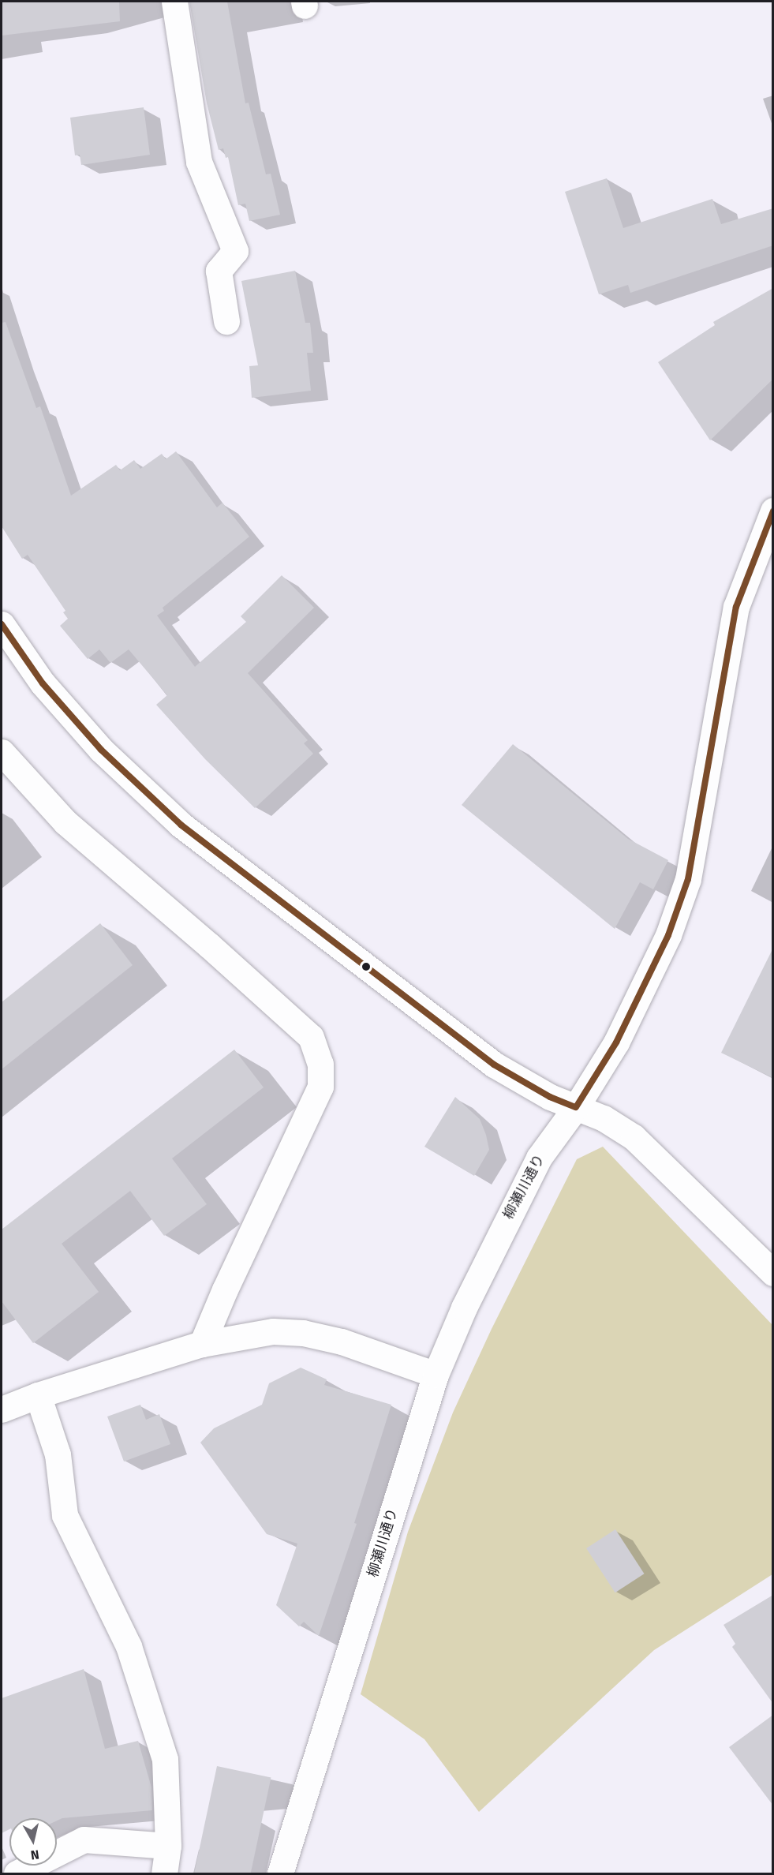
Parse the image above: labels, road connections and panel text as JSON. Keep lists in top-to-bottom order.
{
  "streets": {
    "street": ["柳瀬川通り"]
  },
  "north": "bottom"
}
